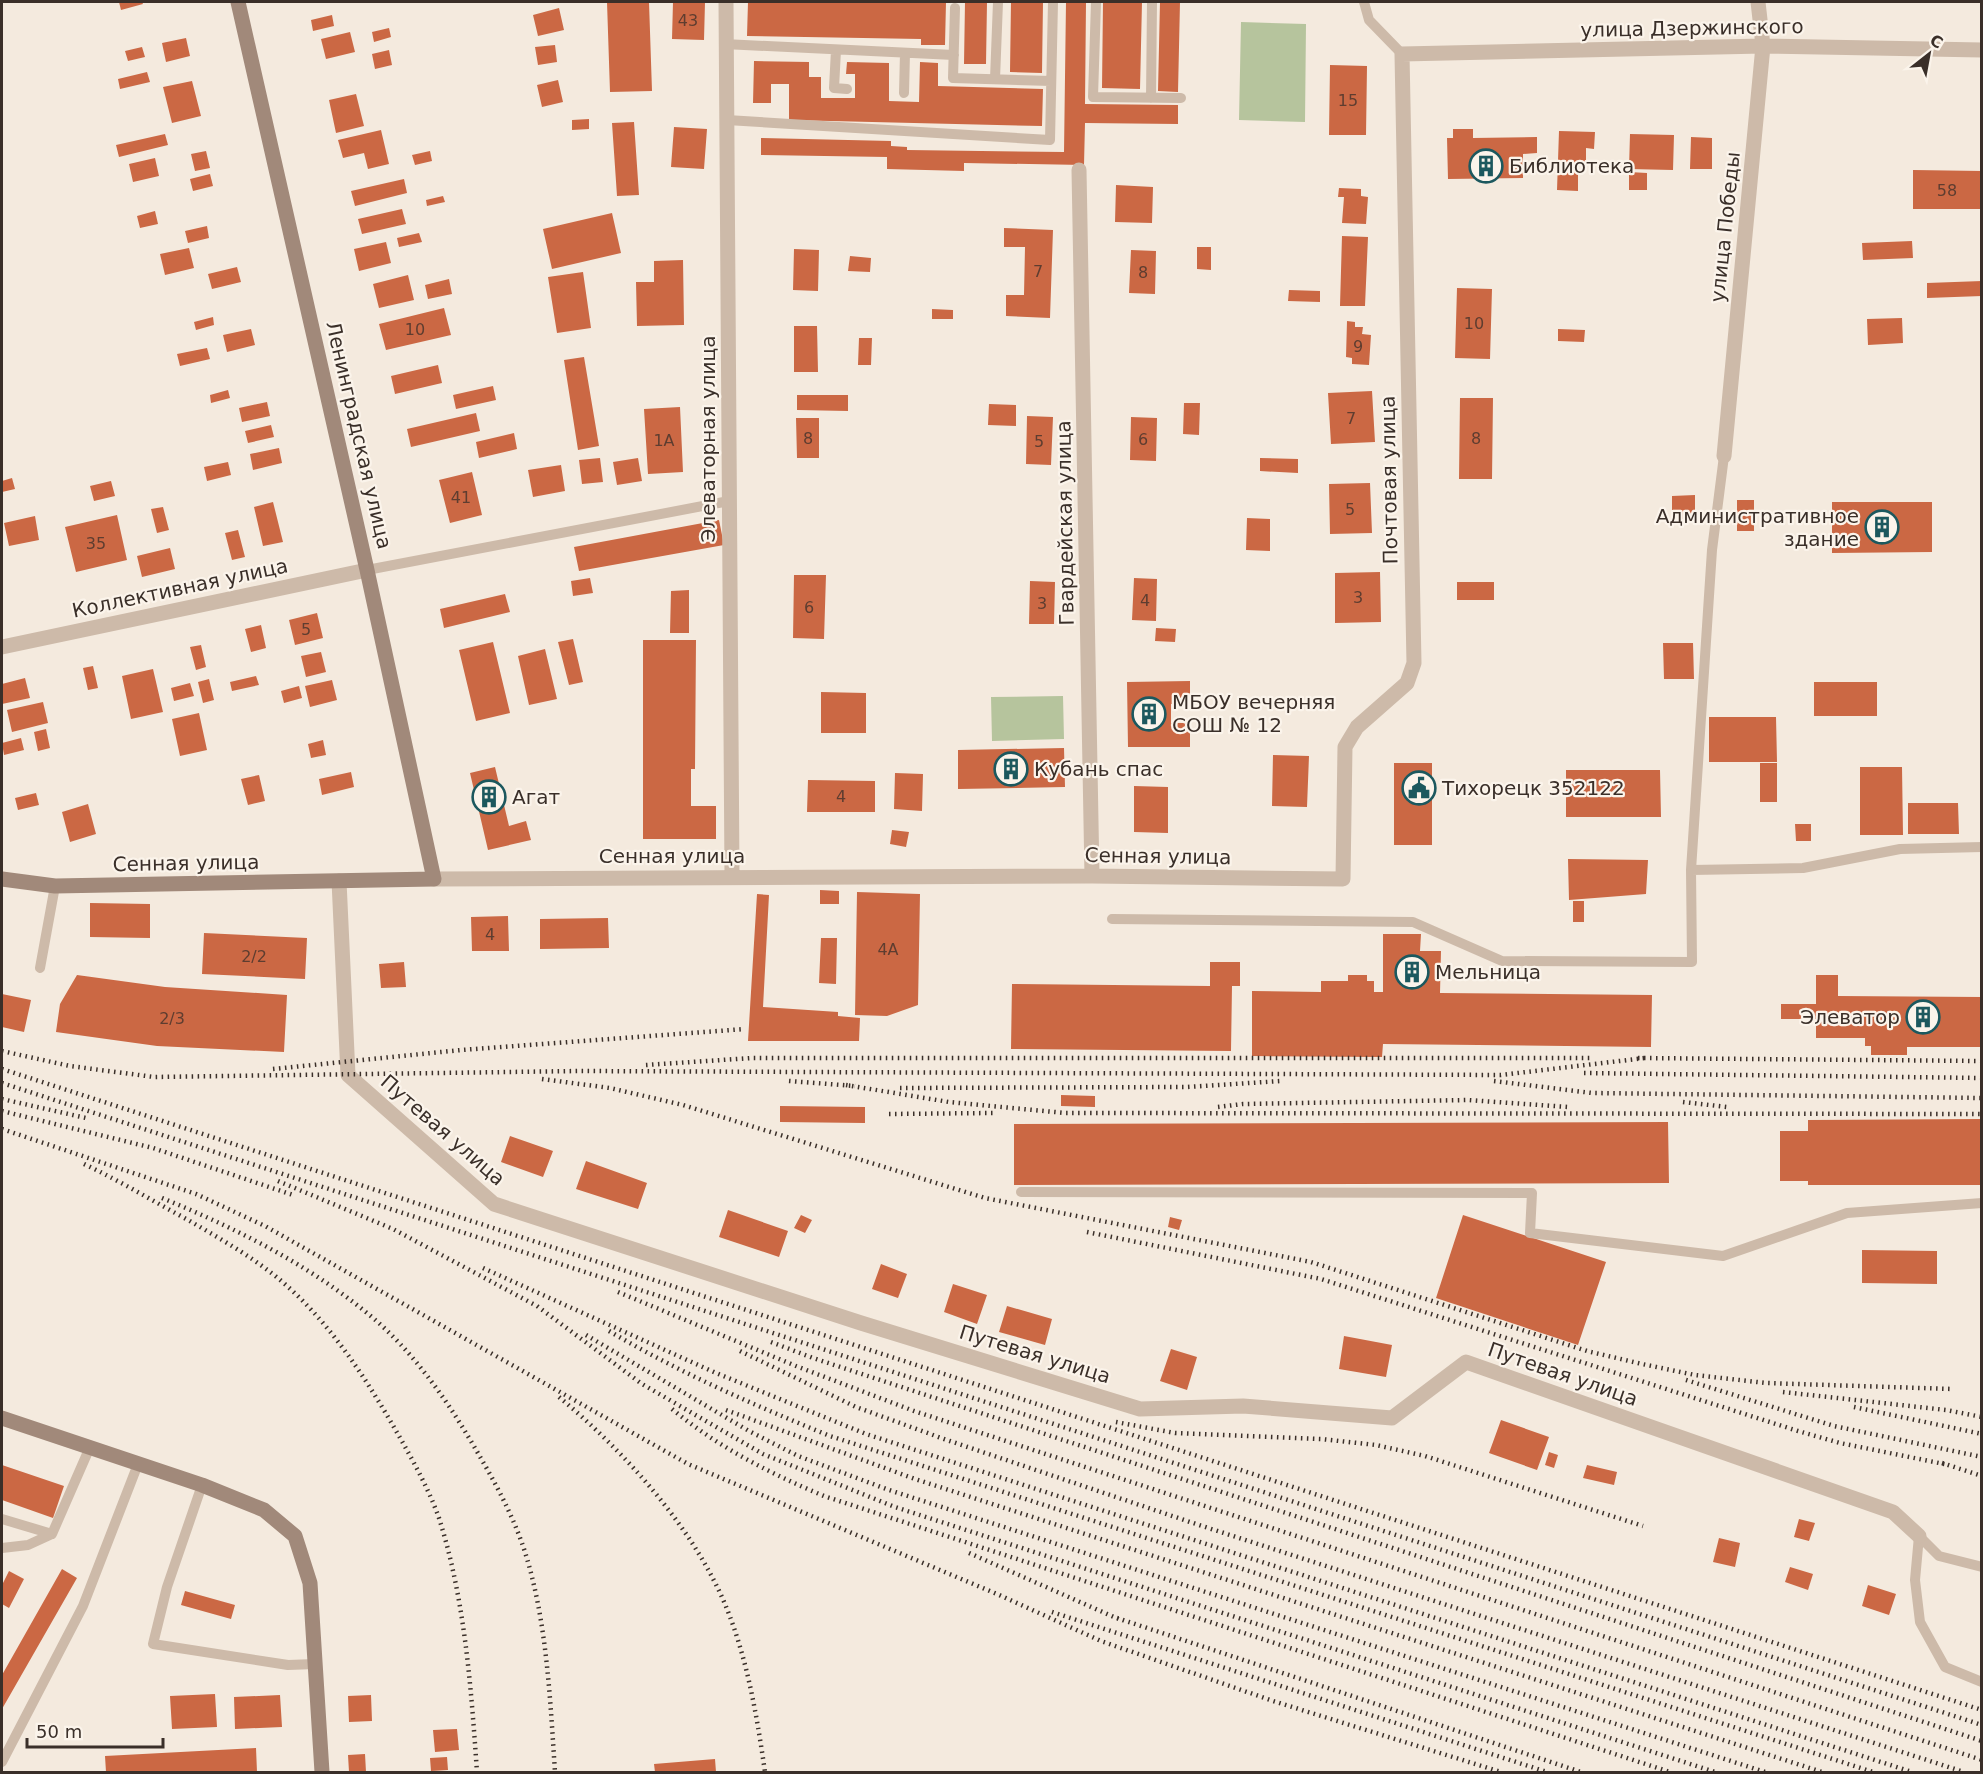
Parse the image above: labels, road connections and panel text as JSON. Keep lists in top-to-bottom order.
{
  "streets": {
    "street": [
      "улица Дзержинского",
      "улица Победы",
      "Ленинградская улица",
      "Элеваторная улица",
      "Почтовая улица",
      "Гвардейская улица",
      "Коллективная улица",
      "Сенная улица",
      "Путевая улица"
    ]
  },
  "crossings": [
    ["улица Дзержинского", "улица Победы"],
    ["улица Дзержинского", "Почтовая улица"],
    ["Ленинградская улица", "Коллективная улица"],
    ["Ленинградская улица", "Сенная улица"],
    ["Элеваторная улица", "Сенная улица"],
    ["Почтовая улица", "Сенная улица"],
    ["Гвардейская улица", "Сенная улица"],
    ["Сенная улица", "Путевая улица"]
  ],
  "places": {
    "building": [
      "Библиотека",
      "Административное здание",
      "МБОУ вечерняя СОШ № 12",
      "Кубань спас",
      "Агат",
      "Мельница",
      "Элеватор"
    ],
    "public building": ["Тихорецк 352122"]
  },
  "house_numbers": [
    "43",
    "15",
    "58",
    "7",
    "8",
    "10",
    "10",
    "9",
    "7",
    "8",
    "8",
    "6",
    "1А",
    "5",
    "41",
    "5",
    "35",
    "3",
    "4",
    "3",
    "6",
    "5",
    "4",
    "4",
    "4А",
    "2/2",
    "2/3"
  ],
  "scale_bar": "50 m",
  "north": "top right"
}
